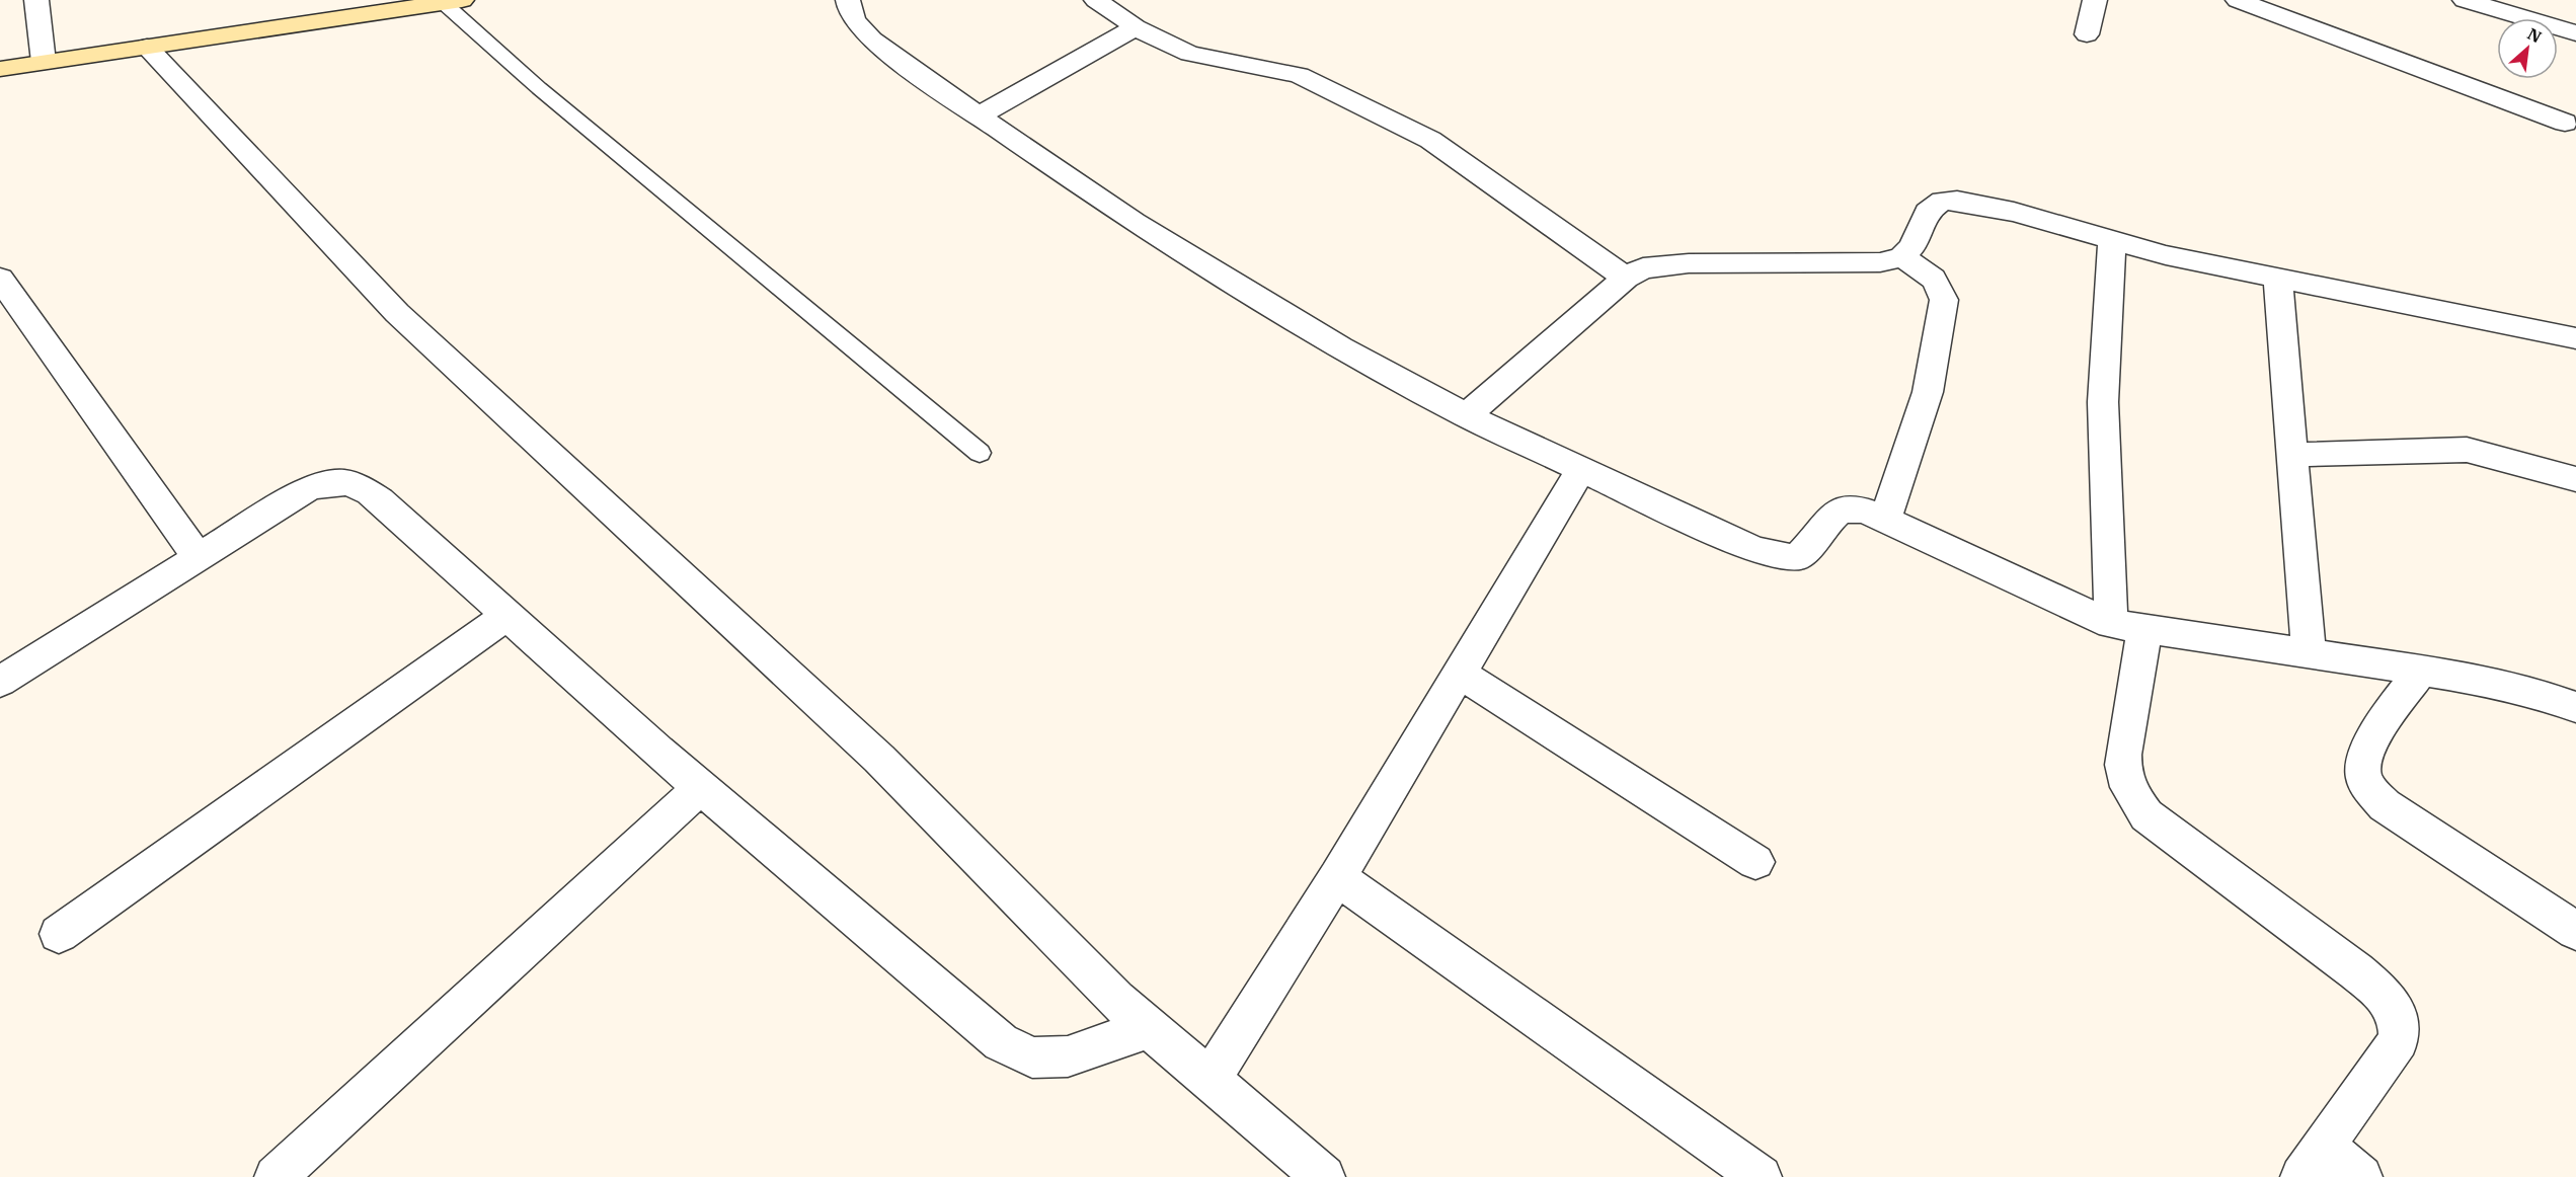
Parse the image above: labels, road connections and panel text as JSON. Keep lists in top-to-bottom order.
{
  "north": "top right"
}
